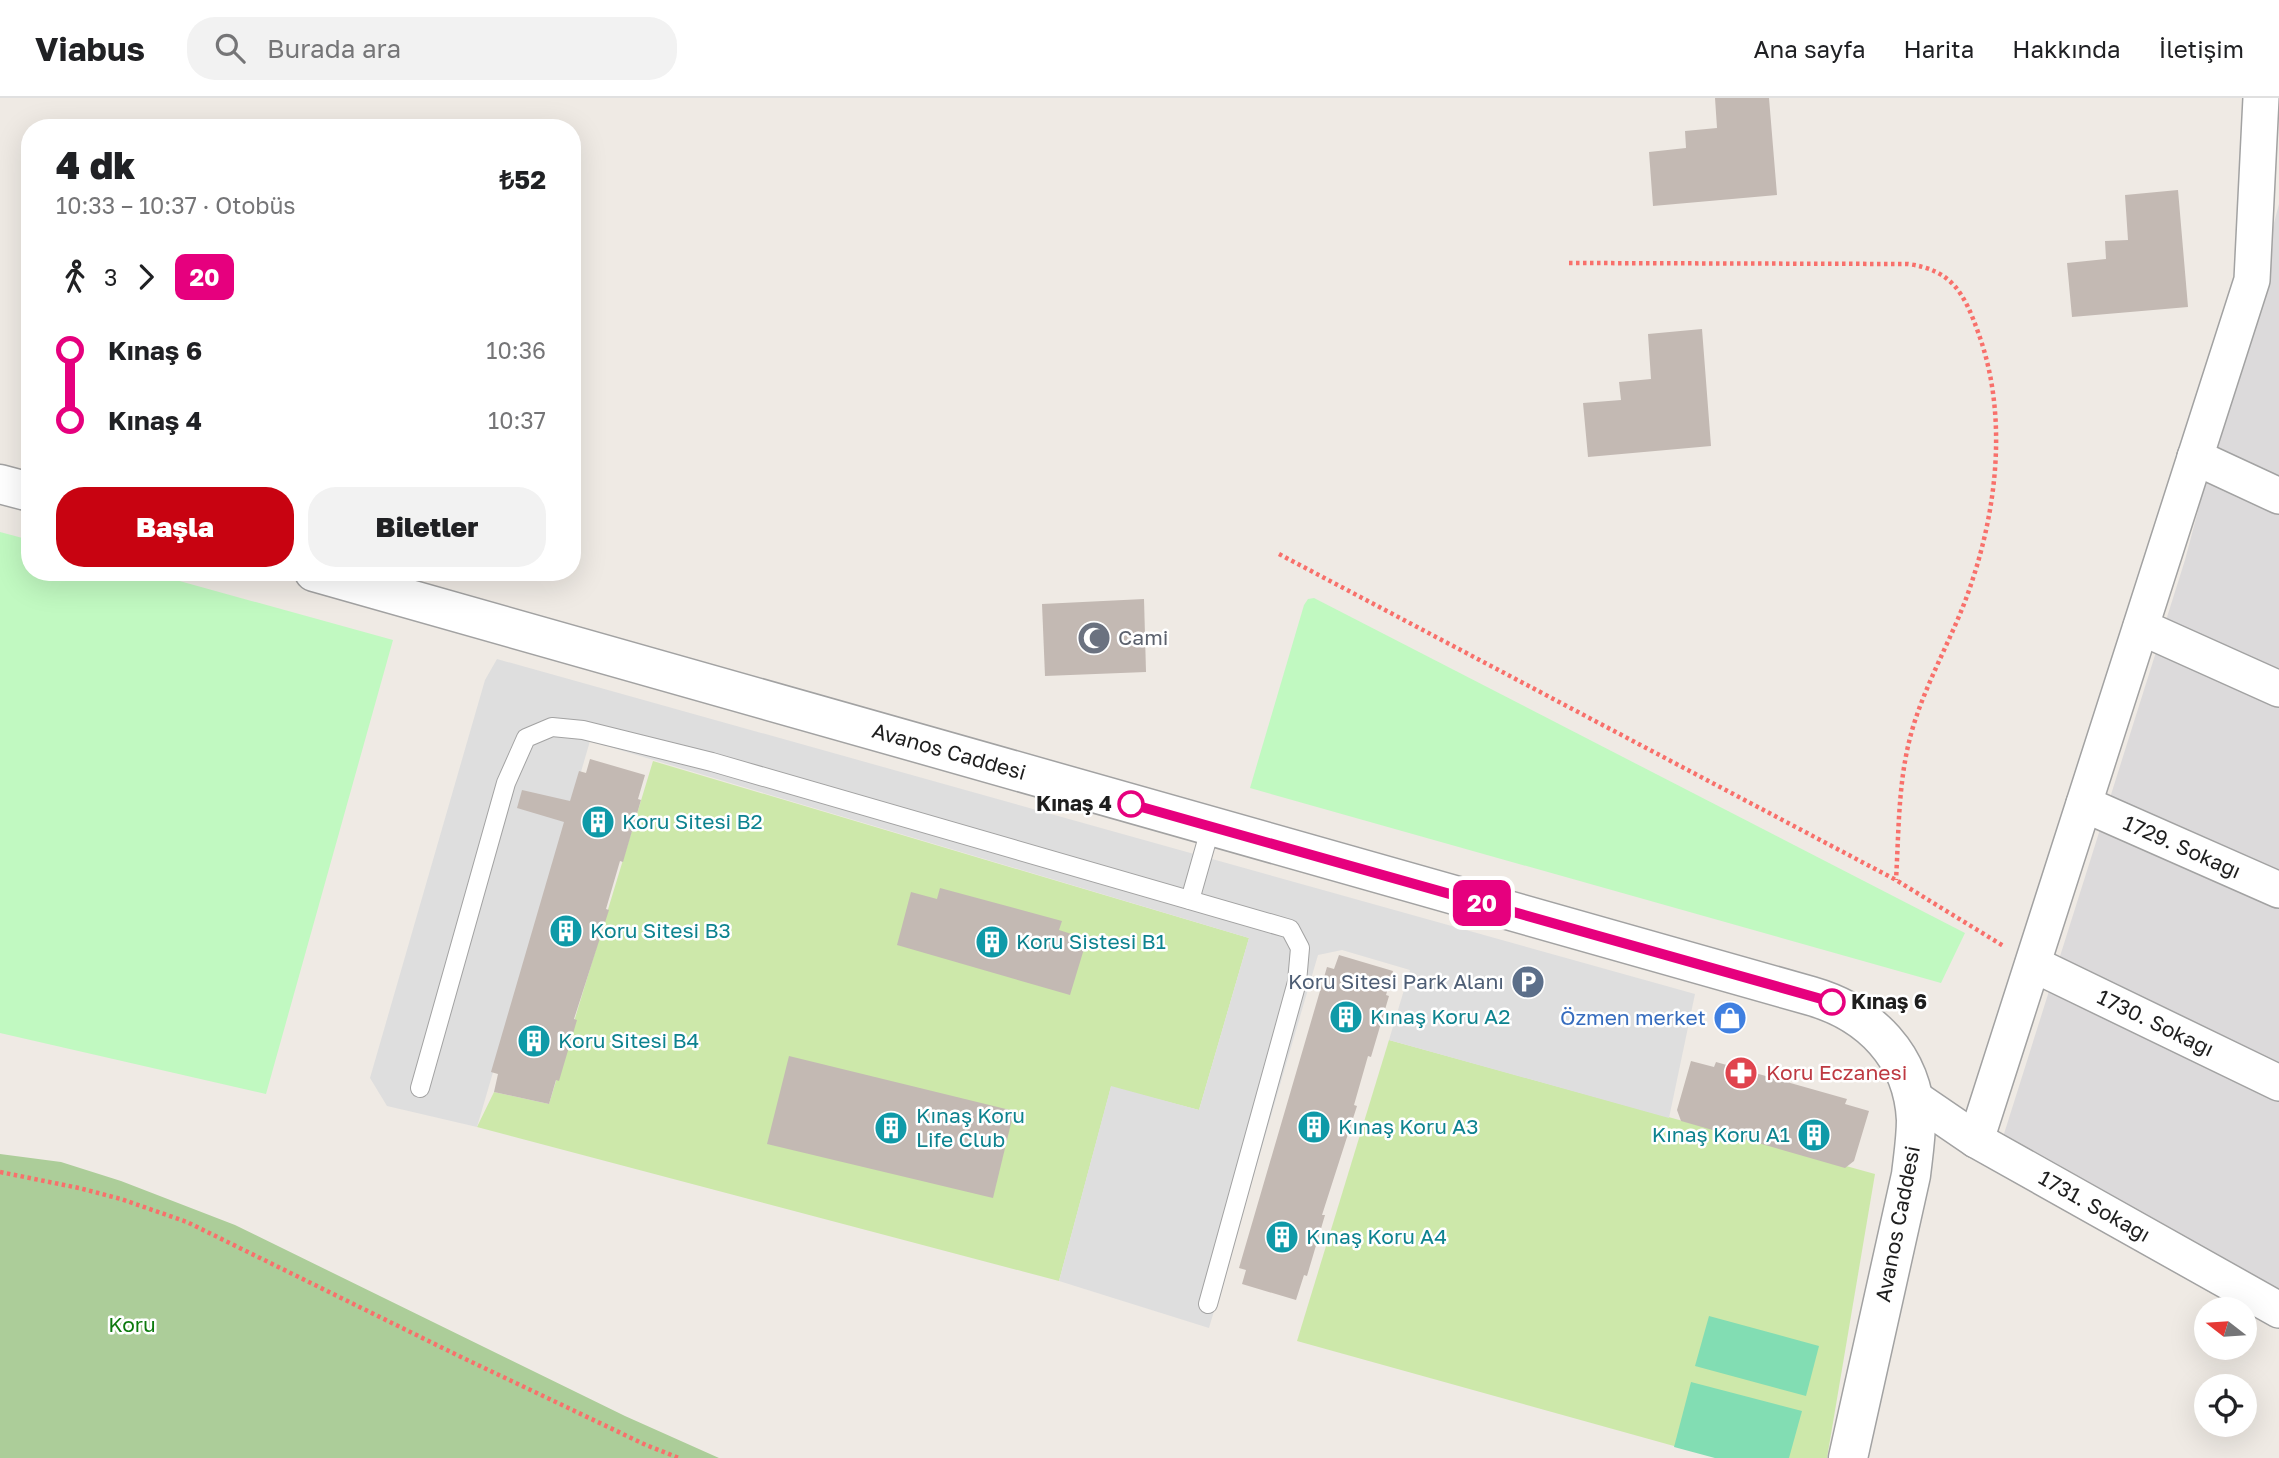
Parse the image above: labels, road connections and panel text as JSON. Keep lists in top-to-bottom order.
{
  "streets": {
    "street": [
      "Avanos Caddesi",
      "1729. Sokağı",
      "1730. Sokağı",
      "1731. Sokağı"
    ]
  },
  "crossings": [
    ["Avanos Caddesi", "1731. Sokağı"]
  ],
  "parks": ["Koru"],
  "places": {
    "mosque": ["Cami"],
    "other": ["Kınaş 4", "Kınaş 6"],
    "building": [
      "Koru Sitesi B2",
      "Koru Sitesi B3",
      "Koru Sistesi B1",
      "Kınaş Koru A2",
      "Koru Sitesi B4",
      "Kınaş Koru A3",
      "Kınaş Koru Life Club",
      "Kınaş Koru A1",
      "Kınaş Koru A4"
    ],
    "parking": ["Koru Sitesi Park Alanı"],
    "shop": ["Özmen merket"],
    "pharmacy": ["Koru Eczanesi"]
  },
  "lines": ["bus line 20"],
  "north": "left",
  "page": {
    "header": "Viabus",
    "search": "Burada ara",
    "nav": [
      "Ana sayfa",
      "Harita",
      "Hakkında",
      "İletişim"
    ],
    "on_map": "20",
    "heading": ["4 dk", "10:33 – 10:37 · Otobüs", "₺52"],
    "legs": ["3", "20"],
    "list": [
      {
        "name": "Kınaş 6",
        "value": "10:36"
      },
      {
        "name": "Kınaş 4",
        "value": "10:37"
      }
    ],
    "buttons": ["Başla", "Biletler"]
  }
}
